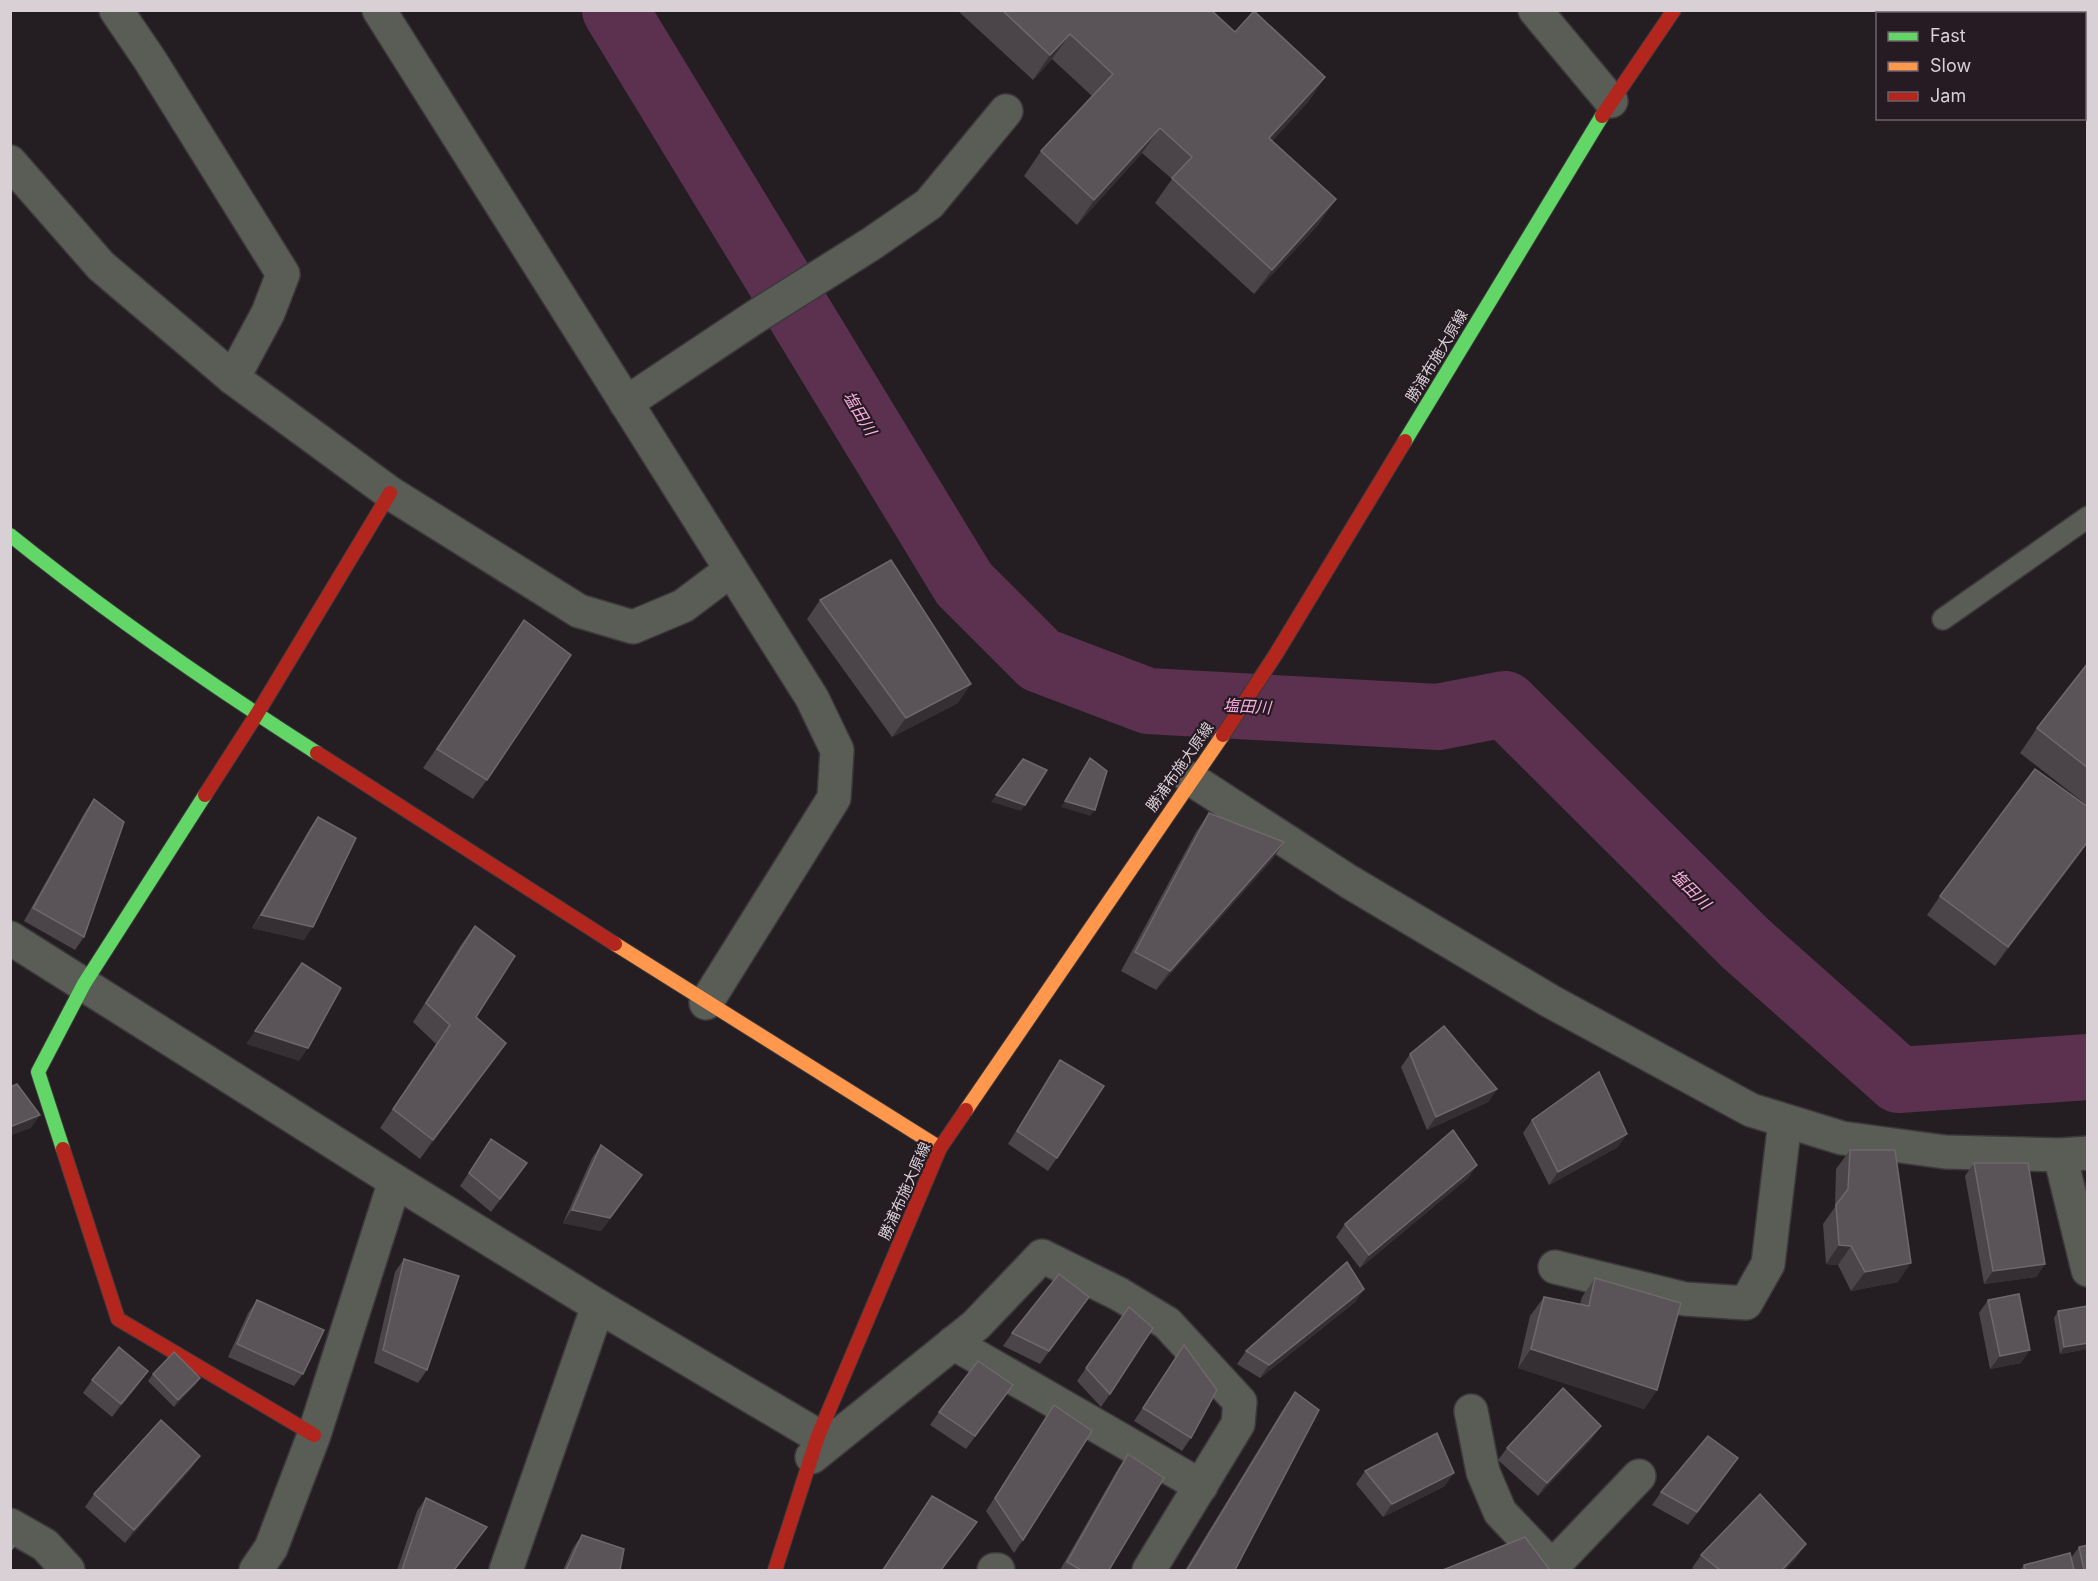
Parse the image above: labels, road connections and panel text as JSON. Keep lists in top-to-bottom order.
{
  "streets": {
    "street": ["勝浦布施大原線"]
  },
  "water": ["塩田川"],
  "legend": ["Fast", "Slow", "Jam"]
}
